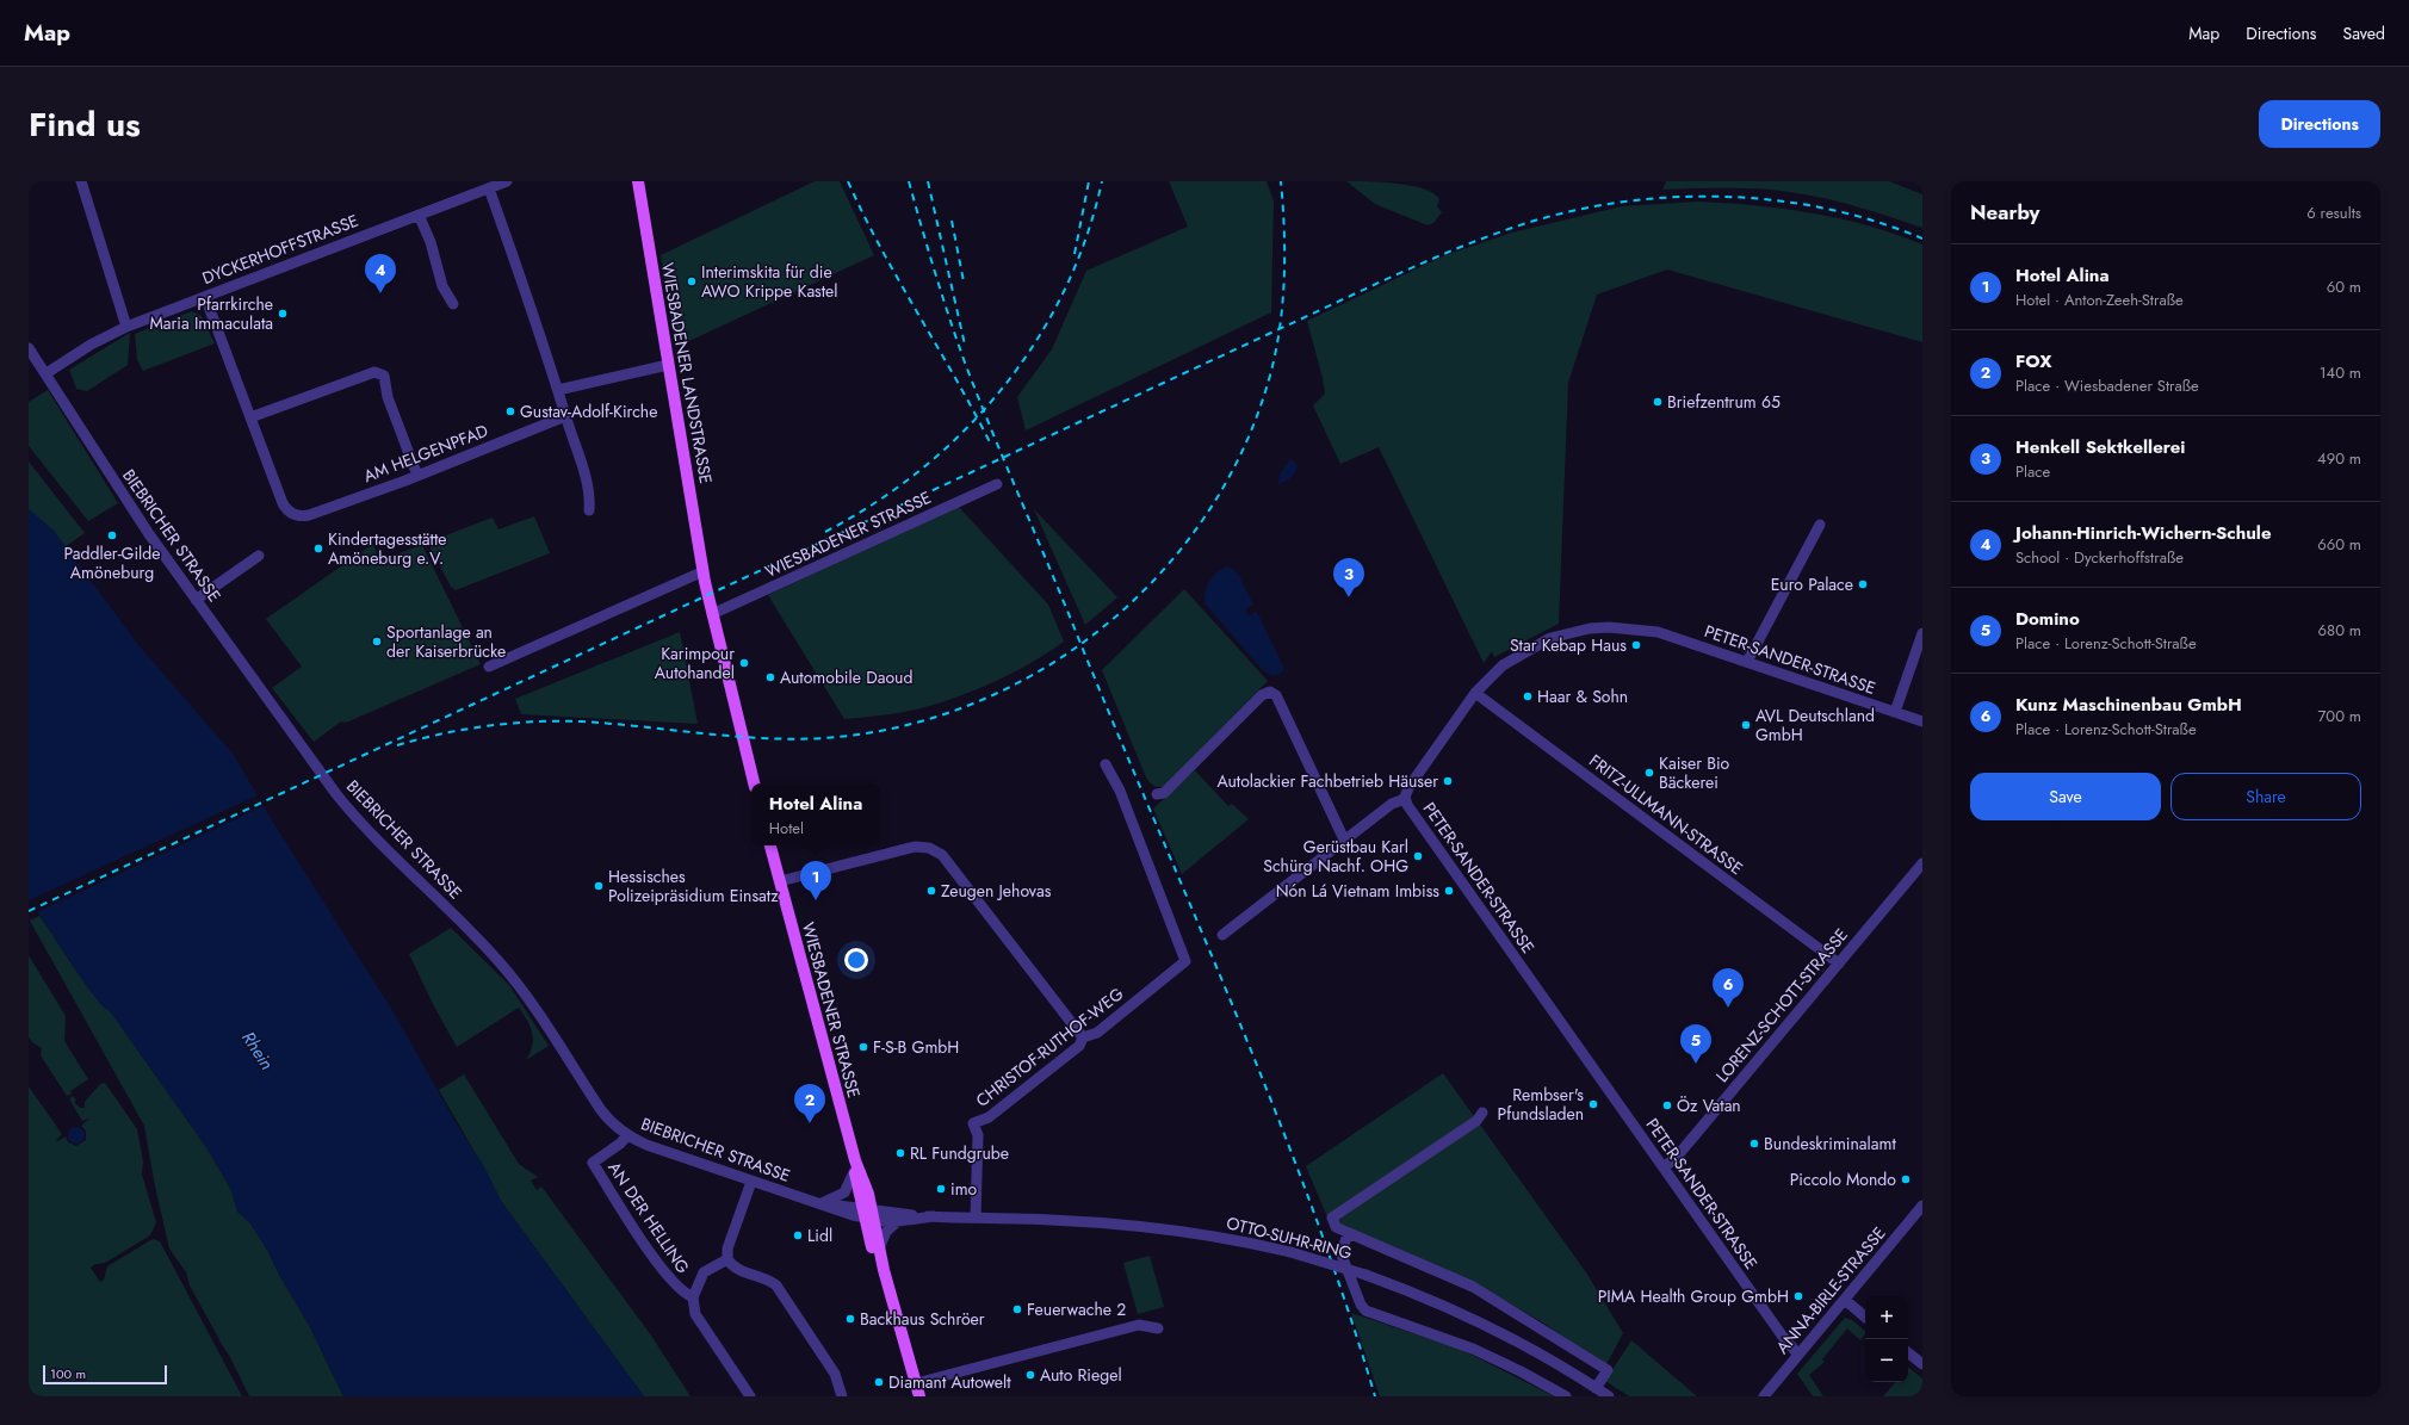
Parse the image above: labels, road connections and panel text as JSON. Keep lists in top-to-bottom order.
{
  "streets": {
    "main road": ["WIESBADENER LANDSTRASSE", "WIESBADENER STRASSE"],
    "street": [
      "DYCKERHOFFSTRASSE",
      "AM HELGENPFAD",
      "BIEBRICHER STRASSE",
      "PETER-SANDER-STRASSE",
      "FRITZ-ULLMANN-STRASSE",
      "LORENZ-SCHOTT-STRASSE",
      "CHRISTOF-RUTHOF-WEG",
      "AN DER HELLING",
      "OTTO-SUHR-RING",
      "ANNA-BIRLE-STRASSE"
    ]
  },
  "crossings": [
    ["DYCKERHOFFSTRASSE", "BIEBRICHER STRASSE"],
    ["WIESBADENER STRASSE", "BIEBRICHER STRASSE"],
    ["WIESBADENER STRASSE", "OTTO-SUHR-RING"],
    ["BIEBRICHER STRASSE", "AN DER HELLING"],
    ["BIEBRICHER STRASSE", "OTTO-SUHR-RING"],
    ["PETER-SANDER-STRASSE", "FRITZ-ULLMANN-STRASSE"],
    ["PETER-SANDER-STRASSE", "LORENZ-SCHOTT-STRASSE"],
    ["PETER-SANDER-STRASSE", "ANNA-BIRLE-STRASSE"],
    ["FRITZ-ULLMANN-STRASSE", "LORENZ-SCHOTT-STRASSE"],
    ["CHRISTOF-RUTHOF-WEG", "OTTO-SUHR-RING"]
  ],
  "water": ["Rhein"],
  "places": [
    "Interimskita für die AWO Krippe Kastel",
    "Pfarrkirche Maria Immaculata",
    "Briefzentrum 65",
    "Gustav-Adolf-Kirche",
    "Paddler-Gilde Amöneburg",
    "Kindertagesstätte Amöneburg e.V.",
    "Euro Palace",
    "Sportanlage an der Kaiserbrücke",
    "Star Kebap Haus",
    "Karimpour Autohandel",
    "Automobile Daoud",
    "Haar & Sohn",
    "AVL Deutschland GmbH",
    "Kaiser Bio Bäckerei",
    "Autolackier Fachbetrieb Häuser",
    "Gerüstbau Karl Schürg Nachf. OHG",
    "Hessisches Polizeipräsidium Einsatz",
    "Zeugen Jehovas",
    "Nón Lá Vietnam Imbiss",
    "F-S-B GmbH",
    "Rembser's Pfundsladen",
    "Öz Vatan",
    "Bundeskriminalamt",
    "RL Fundgrube",
    "Piccolo Mondo",
    "imo",
    "Lidl",
    "PIMA Health Group GmbH",
    "Feuerwache 2",
    "Backhaus Schröer",
    "Auto Riegel",
    "Diamant Autowelt"
  ],
  "scale_bar": "100 m",
  "page": {
    "header": "Map",
    "nav": ["Map", "Directions", "Saved"],
    "title": "Find us",
    "buttons": [
      "Directions",
      ["Save", "Share"]
    ],
    "heading": ["Nearby", "6 results"],
    "list": [
      {
        "mark": "1",
        "name": "Hotel Alina",
        "note": "Hotel · Anton-Zeeh-Straße",
        "value": "60 m"
      },
      {
        "mark": "2",
        "name": "FOX",
        "note": "Place · Wiesbadener Straße",
        "value": "140 m"
      },
      {
        "mark": "3",
        "name": "Henkell Sektkellerei",
        "note": "Place",
        "value": "490 m"
      },
      {
        "mark": "4",
        "name": "Johann-Hinrich-Wichern-Schule",
        "note": "School · Dyckerhoffstraße",
        "value": "660 m"
      },
      {
        "mark": "5",
        "name": "Domino",
        "note": "Place · Lorenz-Schott-Straße",
        "value": "680 m"
      },
      {
        "mark": "6",
        "name": "Kunz Maschinenbau GmbH",
        "note": "Place · Lorenz-Schott-Straße",
        "value": "700 m"
      }
    ],
    "pins": [
      "4",
      "3",
      "1",
      "6",
      "5",
      "2"
    ],
    "popup": ["Hotel Alina", "Hotel"],
    "map_buttons": ["+", "−"],
    "scale": "100 m"
  }
}
